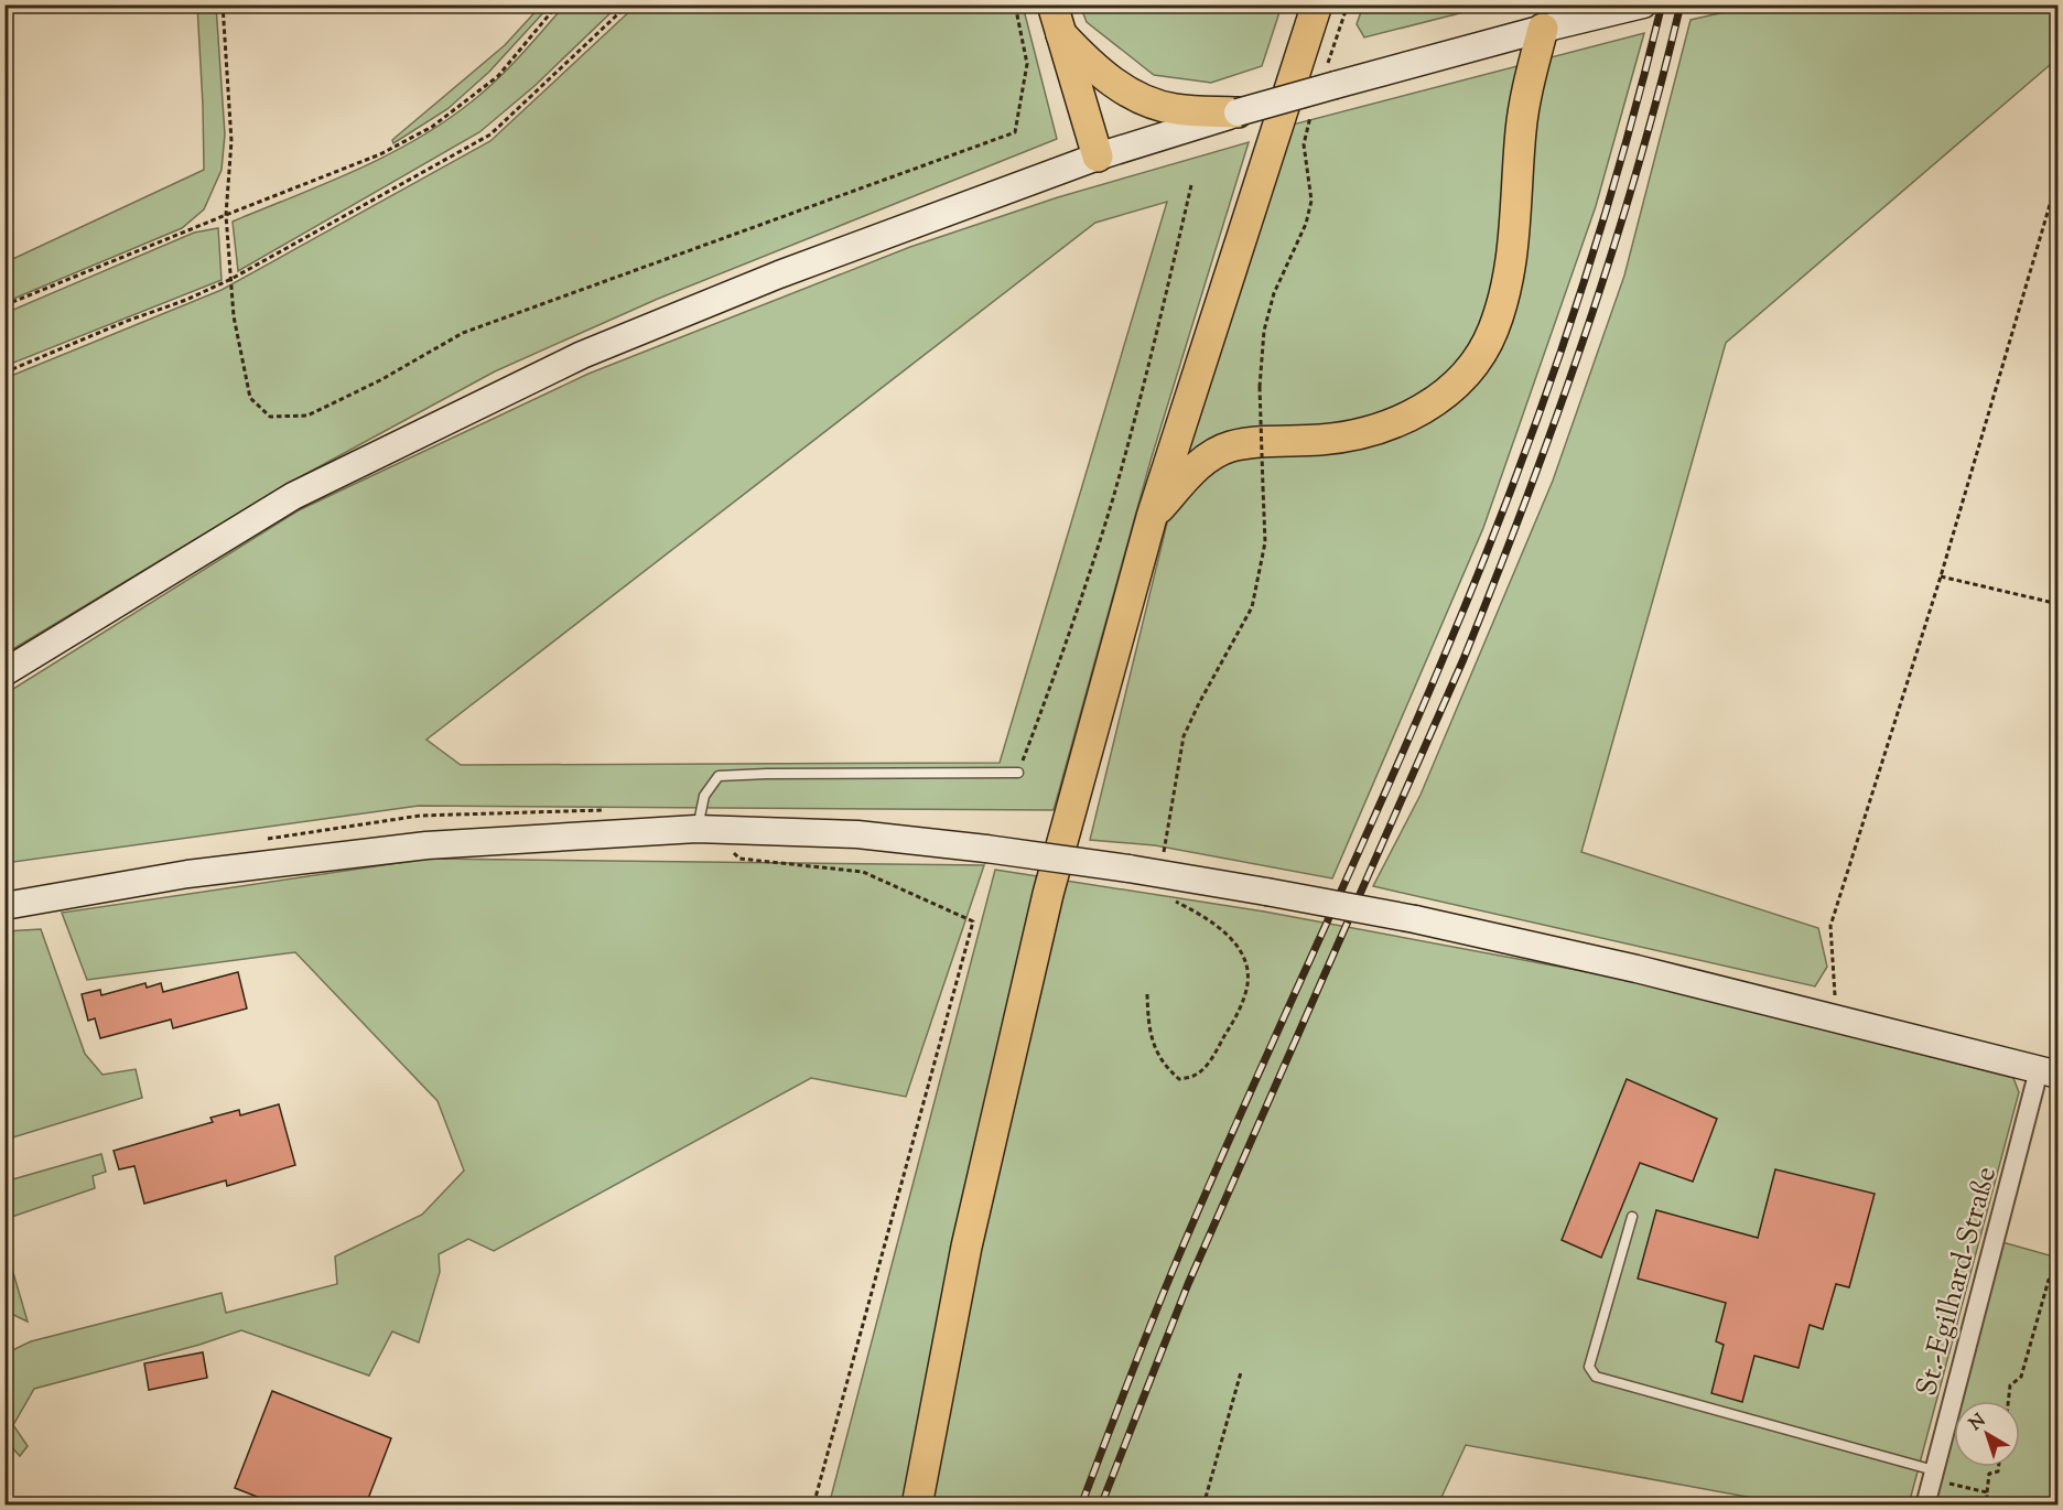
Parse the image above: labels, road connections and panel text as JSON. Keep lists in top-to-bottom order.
{
  "streets": {
    "street": ["St.-Egilhard-Straße"]
  },
  "north": "top left"
}
